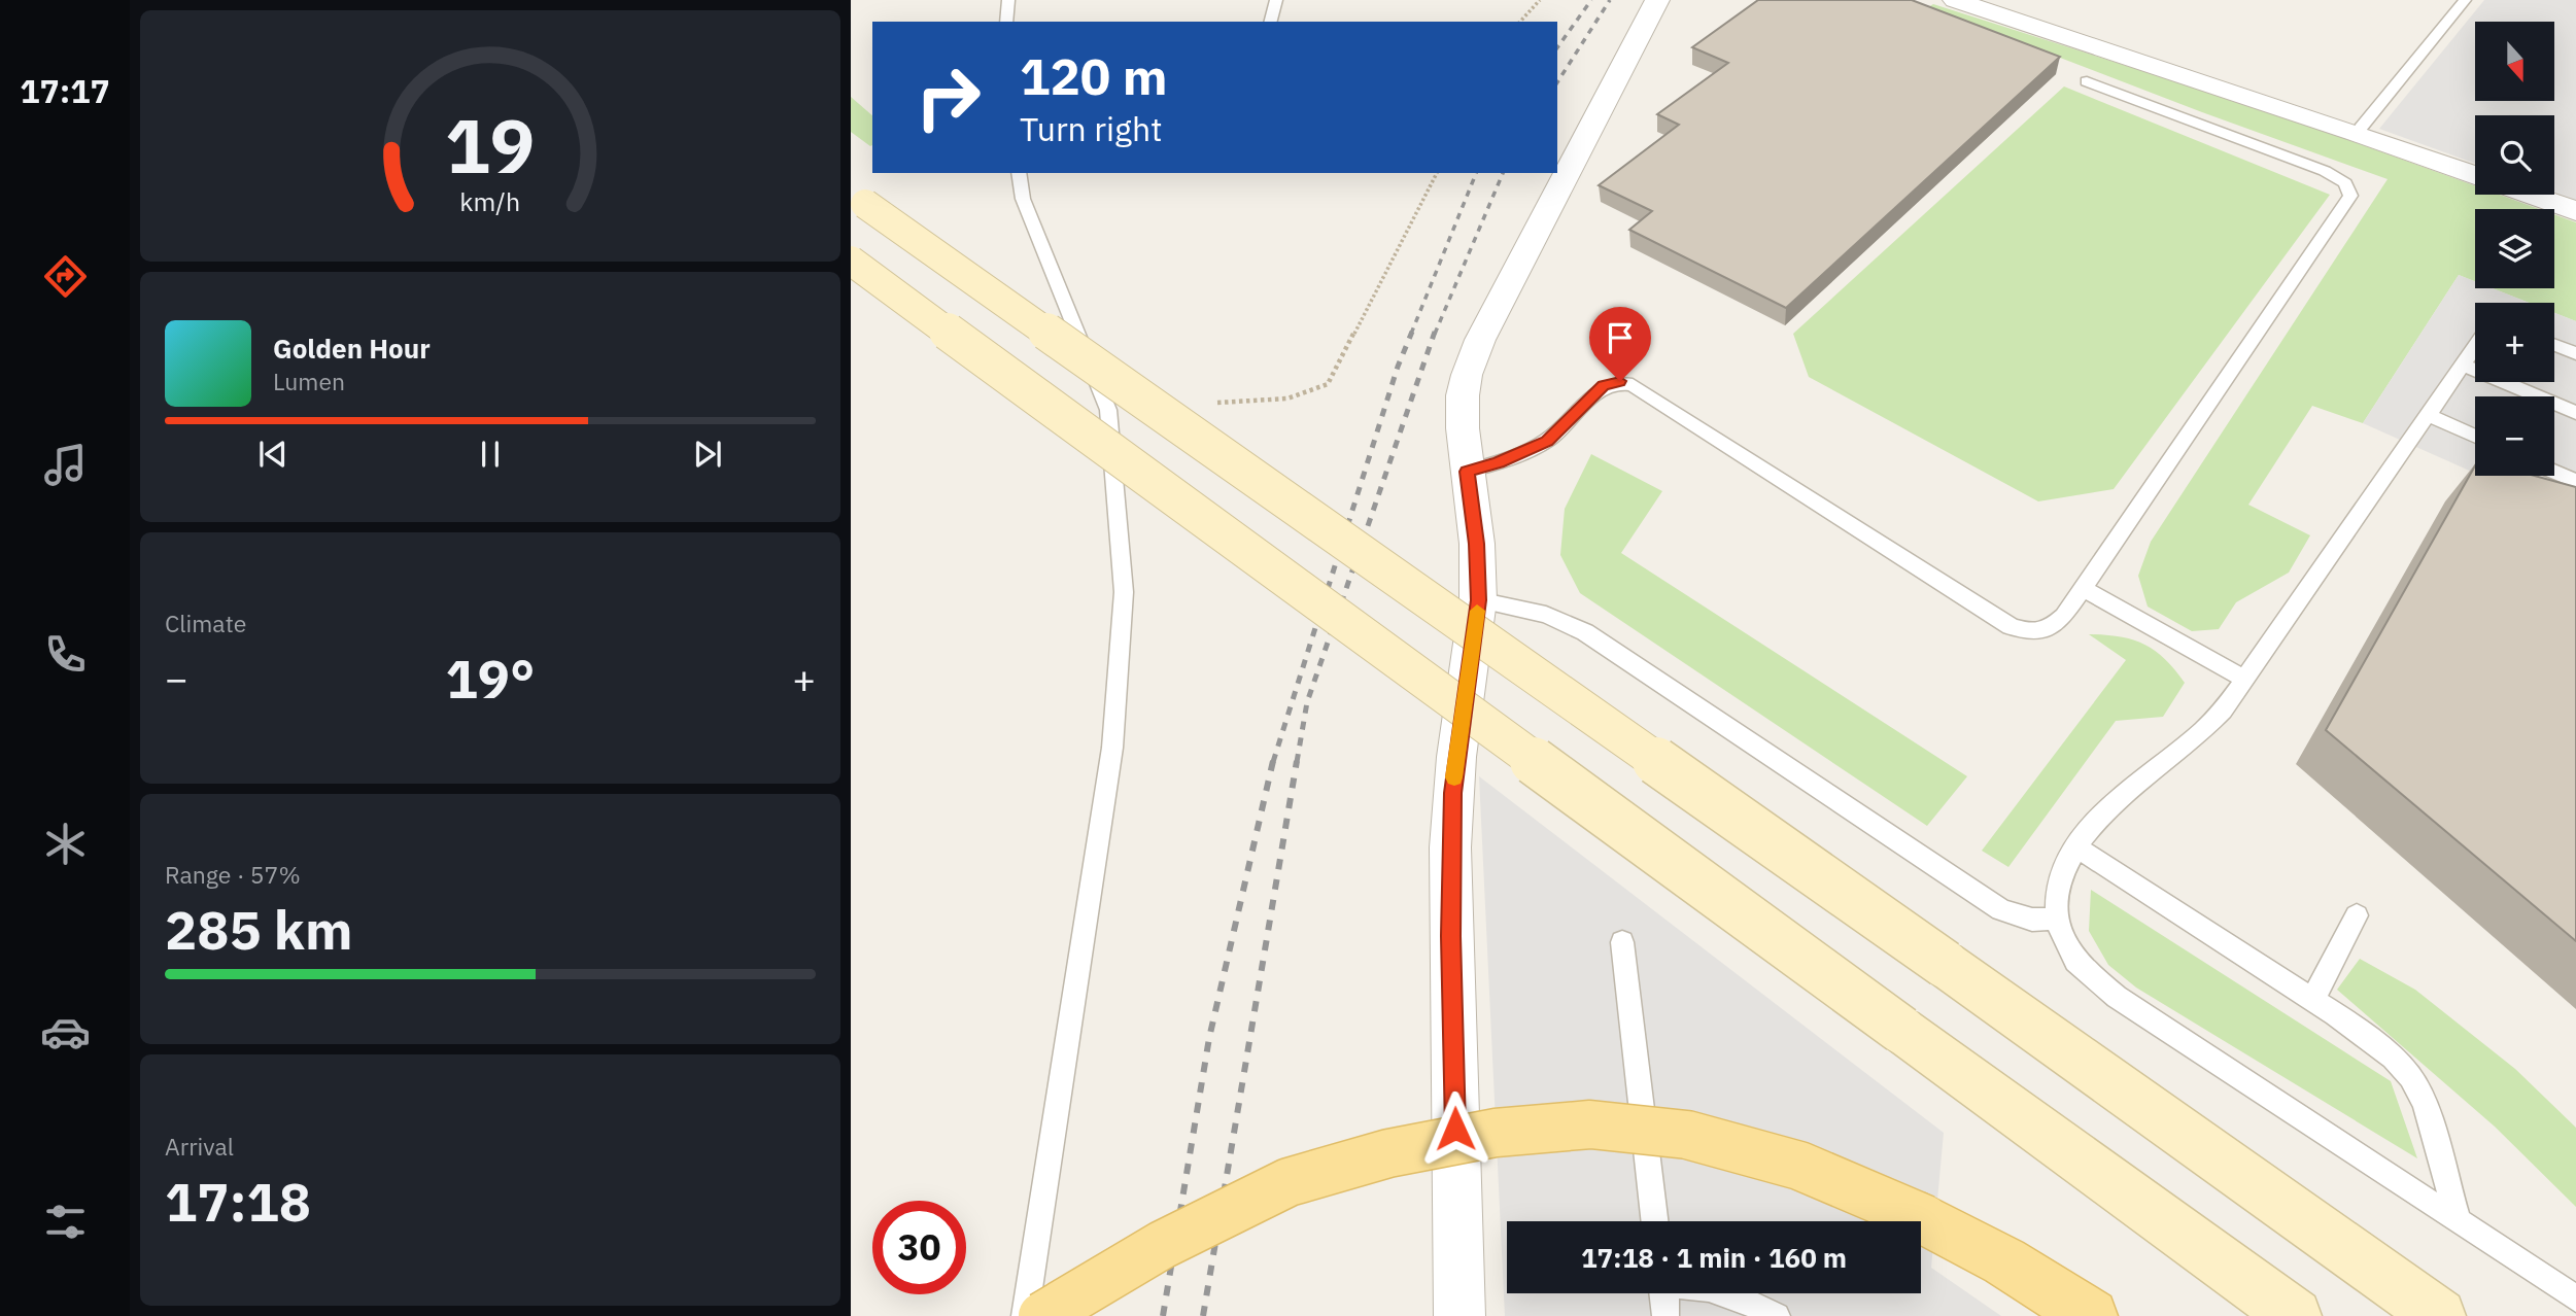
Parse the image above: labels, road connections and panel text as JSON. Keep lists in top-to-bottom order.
{
  "north": "bottom",
  "page": {
    "tabs": "17:17",
    "map_buttons": ["+", "−"],
    "turn": ["120 m", "Turn right"],
    "song": ["Golden Hour", "Lumen"],
    "tile": [
      "Climate",
      ["Range · 57%", "285 km"],
      ["Arrival", "17:18"]
    ],
    "heat": ["−", "19°", "+"],
    "limit": "30",
    "trip": "17:18 · 1 min · 160 m",
    "gauge": ["19", "km/h"]
  }
}
